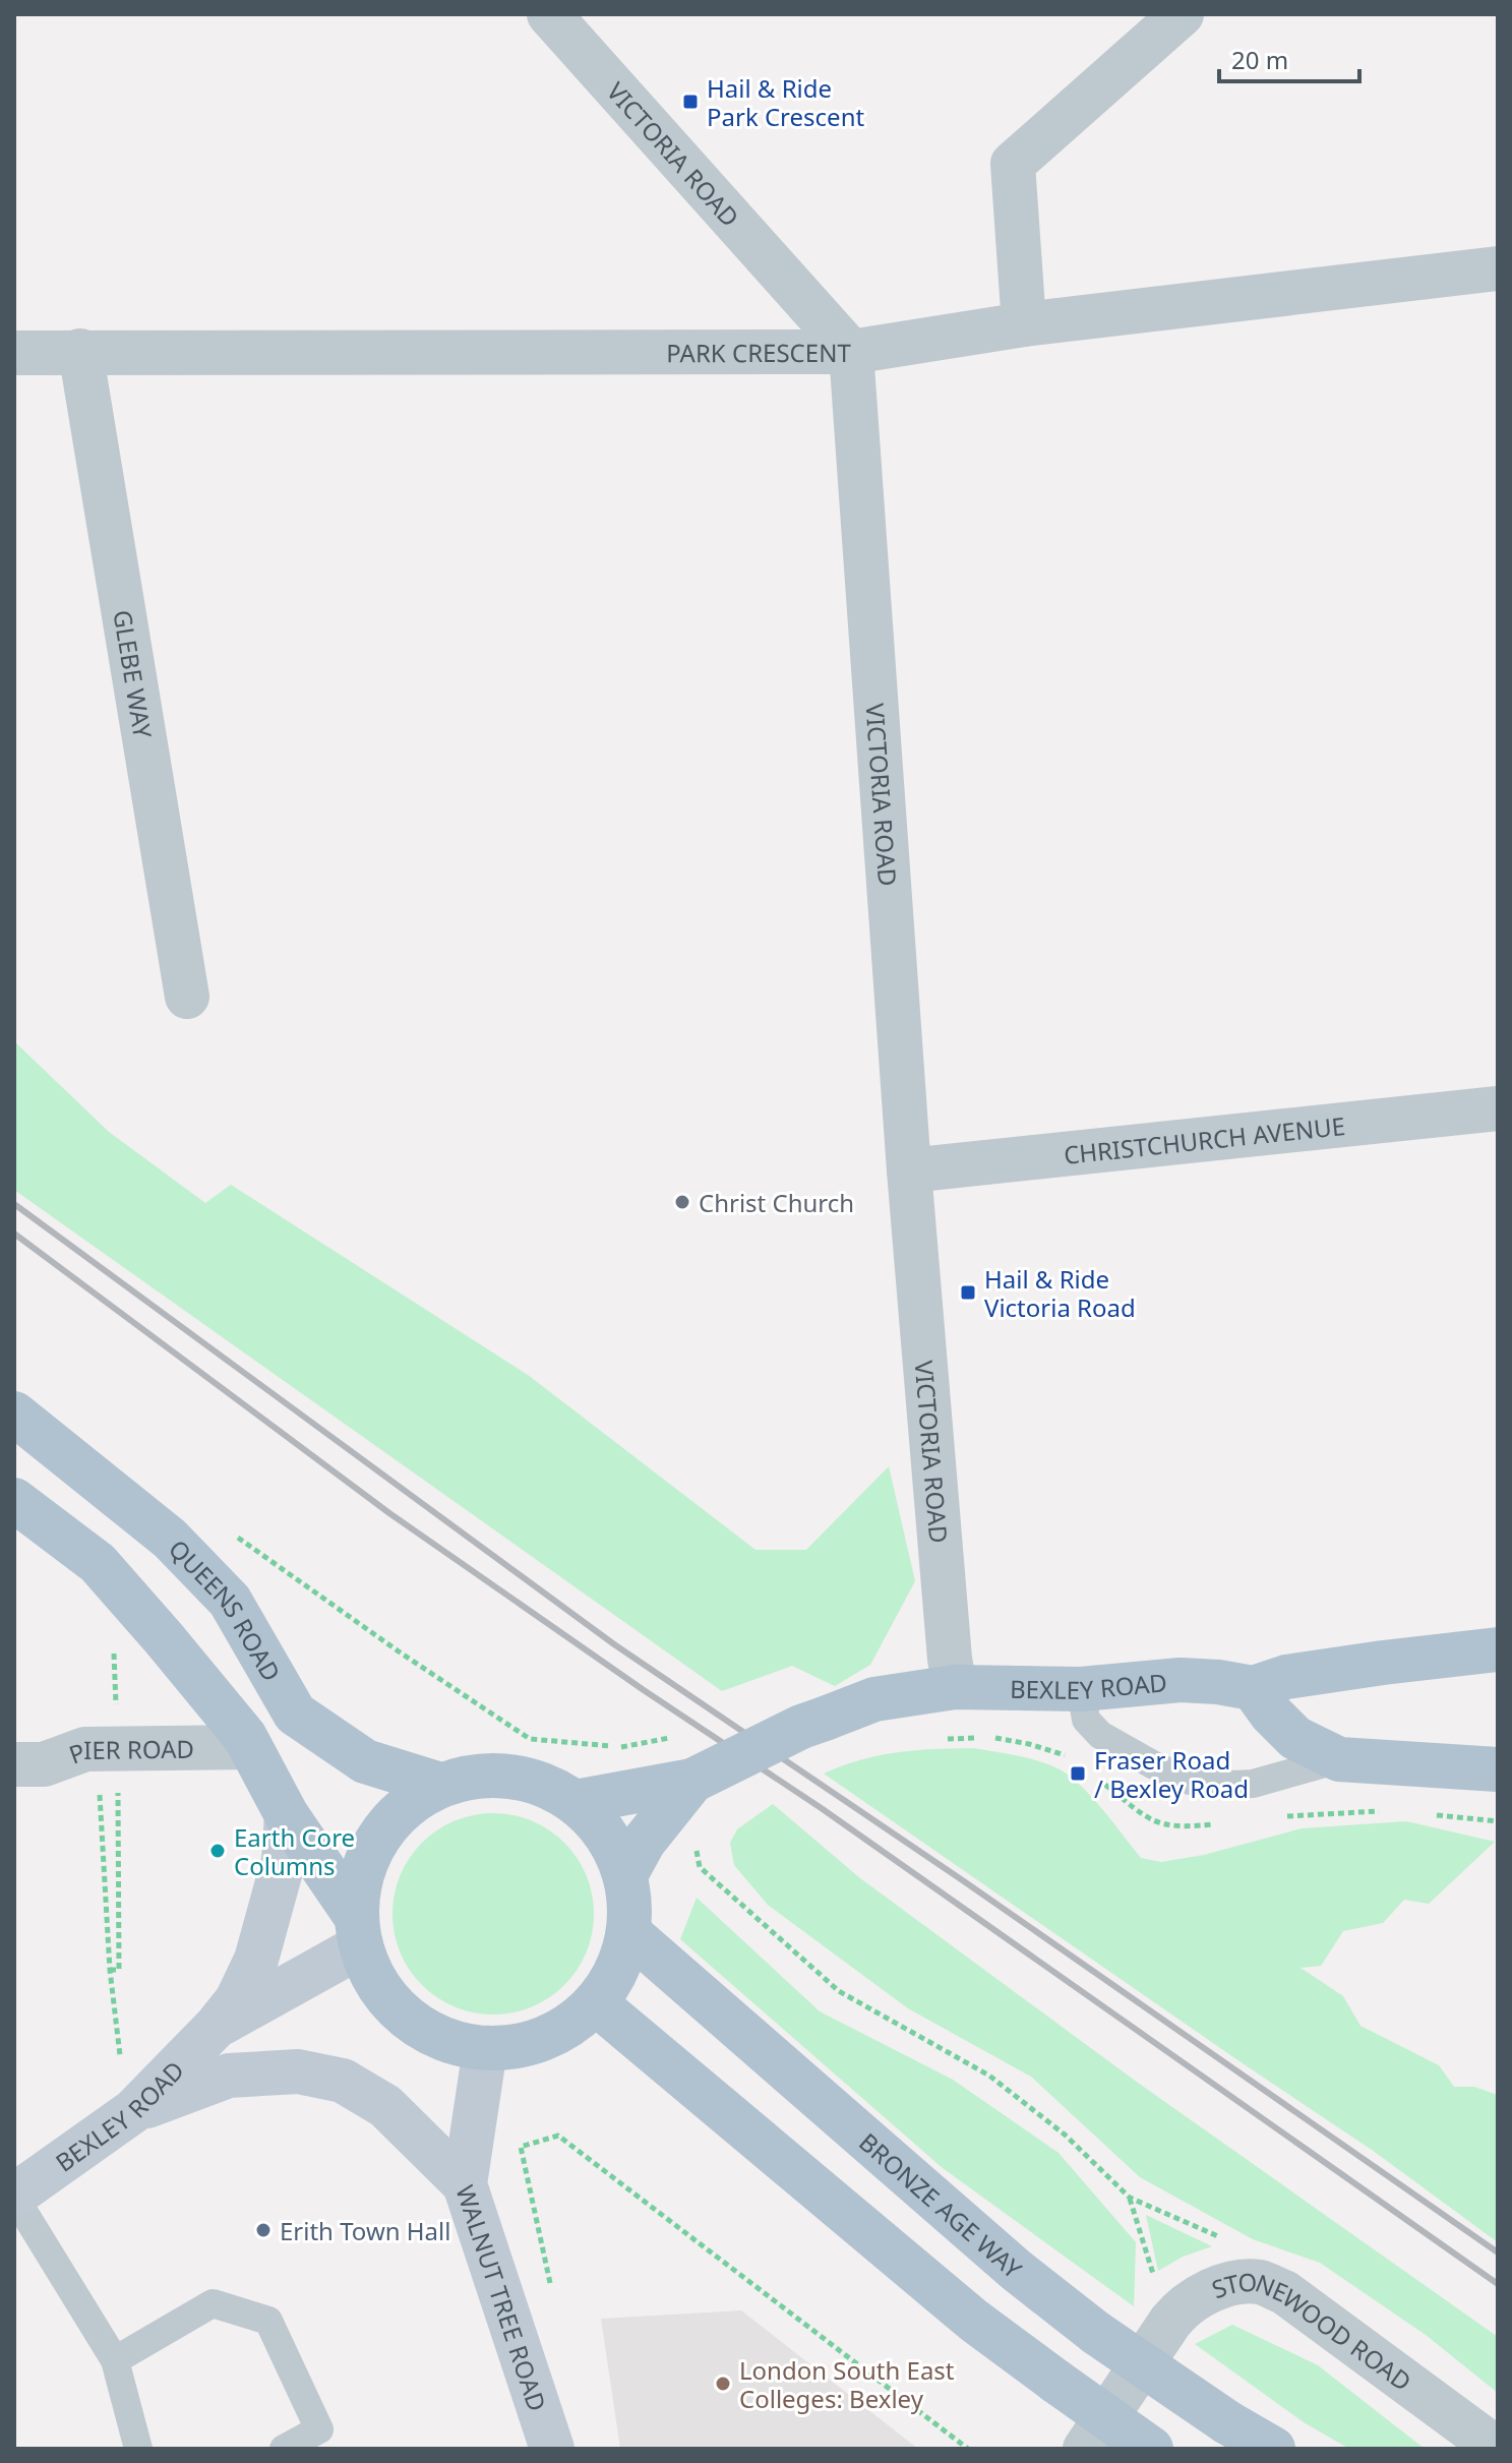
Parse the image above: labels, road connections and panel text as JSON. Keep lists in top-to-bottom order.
{
  "streets": {
    "main road": ["QUEENS ROAD", "BEXLEY ROAD", "BRONZE AGE WAY"],
    "street": [
      "VICTORIA ROAD",
      "PARK CRESCENT",
      "GLEBE WAY",
      "CHRISTCHURCH AVENUE",
      "PIER ROAD",
      "WALNUT TREE ROAD",
      "STONEWOOD ROAD"
    ]
  },
  "crossings": [
    ["VICTORIA ROAD", "PARK CRESCENT"],
    ["VICTORIA ROAD", "CHRISTCHURCH AVENUE"],
    ["VICTORIA ROAD", "BEXLEY ROAD"],
    ["PARK CRESCENT", "GLEBE WAY"],
    ["QUEENS ROAD", "BEXLEY ROAD"],
    ["QUEENS ROAD", "BRONZE AGE WAY"],
    ["QUEENS ROAD", "WALNUT TREE ROAD"],
    ["BEXLEY ROAD", "BRONZE AGE WAY"],
    ["BEXLEY ROAD", "WALNUT TREE ROAD"],
    ["BRONZE AGE WAY", "WALNUT TREE ROAD"]
  ],
  "places": {
    "transit": ["Hail & Ride Park Crescent", "Hail & Ride Victoria Road", "Fraser Road / Bexley Road"],
    "other": [
      "Christ Church",
      "Earth Core Columns",
      "Erith Town Hall",
      "London South East Colleges: Bexley"
    ]
  },
  "scale_bar": "20 m"
}
